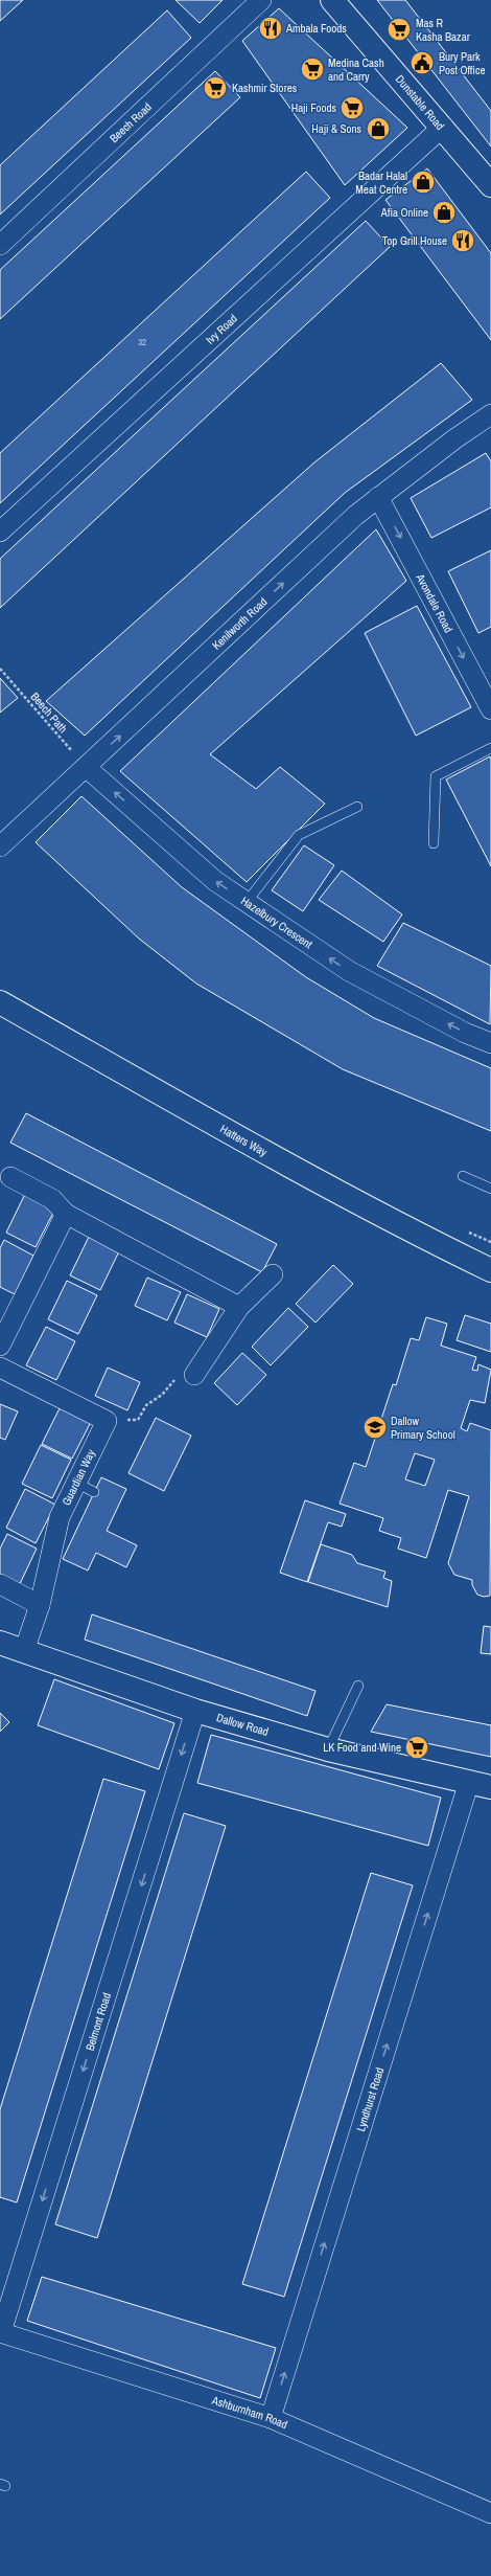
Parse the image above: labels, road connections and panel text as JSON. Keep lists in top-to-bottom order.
{
  "streets": {
    "main road": ["Dunstable Road", "Hatters Way", "Dallow Road"],
    "street": [
      "Beech Road",
      "Ivy Road",
      "Avondale Road",
      "Kenilworth Road",
      "Hazelbury Crescent",
      "Guardian Way",
      "Belmont Road",
      "Lyndhurst Road",
      "Ashburnham Road"
    ],
    "path": ["Beech Path"]
  },
  "crossings": [
    ["Dunstable Road", "Ivy Road"],
    ["Avondale Road", "Kenilworth Road"],
    ["Kenilworth Road", "Beech Path"],
    ["Kenilworth Road", "Hazelbury Crescent"],
    ["Beech Path", "Hazelbury Crescent"],
    ["Guardian Way", "Dallow Road"],
    ["Dallow Road", "Belmont Road"],
    ["Dallow Road", "Lyndhurst Road"],
    ["Belmont Road", "Ashburnham Road"],
    ["Lyndhurst Road", "Ashburnham Road"]
  ],
  "one_way": [
    "Avondale Road",
    "Kenilworth Road",
    "Hazelbury Crescent",
    "Belmont Road",
    "Lyndhurst Road"
  ],
  "places": {
    "restaurant": ["Ambala Foods", "Top Grill House"],
    "supermarket": [
      "Mas R Kasha Bazar",
      "Medina Cash and Carry",
      "Kashmir Stores",
      "Haji Foods",
      "LK Food and Wine"
    ],
    "public building": ["Bury Park Post Office"],
    "shop": ["Haji & Sons", "Badar Halal Meat Centre", "Afia Online"],
    "school or university": ["Dallow Primary School"]
  },
  "house_numbers": ["32"]
}
